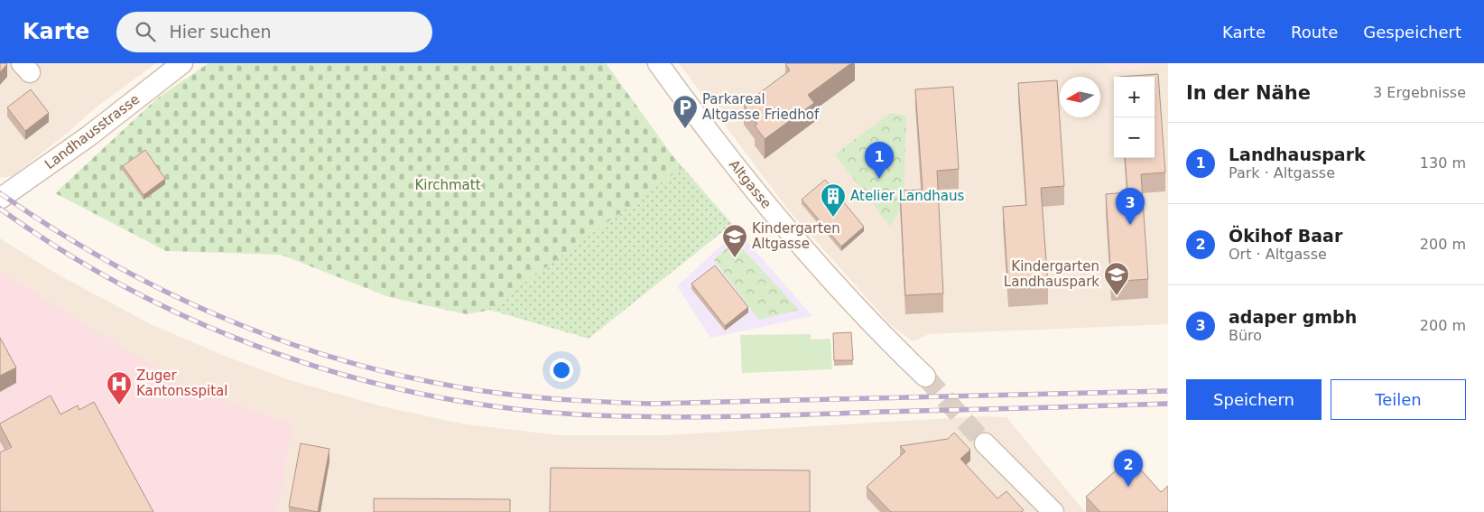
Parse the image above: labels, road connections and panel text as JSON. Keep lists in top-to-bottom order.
{
  "streets": {
    "street": ["Landhausstrasse", "Altgasse"]
  },
  "parks": ["Kirchmatt"],
  "places": {
    "parking": ["Parkareal Altgasse Friedhof"],
    "building": ["Atelier Landhaus"],
    "school or university": ["Kindergarten Altgasse", "Kindergarten Landhauspark"],
    "hospital": ["Zuger Kantonsspital"]
  },
  "north": "left",
  "page": {
    "header": "Karte",
    "search": "Hier suchen",
    "nav": ["Karte", "Route", "Gespeichert"],
    "heading": ["In der Nähe", "3 Ergebnisse"],
    "map_buttons": ["+", "−"],
    "list": [
      {
        "mark": "1",
        "name": "Landhauspark",
        "note": "Park · Altgasse",
        "value": "130 m"
      },
      {
        "mark": "2",
        "name": "Ökihof Baar",
        "note": "Ort · Altgasse",
        "value": "200 m"
      },
      {
        "mark": "3",
        "name": "adaper gmbh",
        "note": "Büro",
        "value": "200 m"
      }
    ],
    "pins": ["1", "3", "2"],
    "buttons": ["Speichern", "Teilen"]
  }
}
